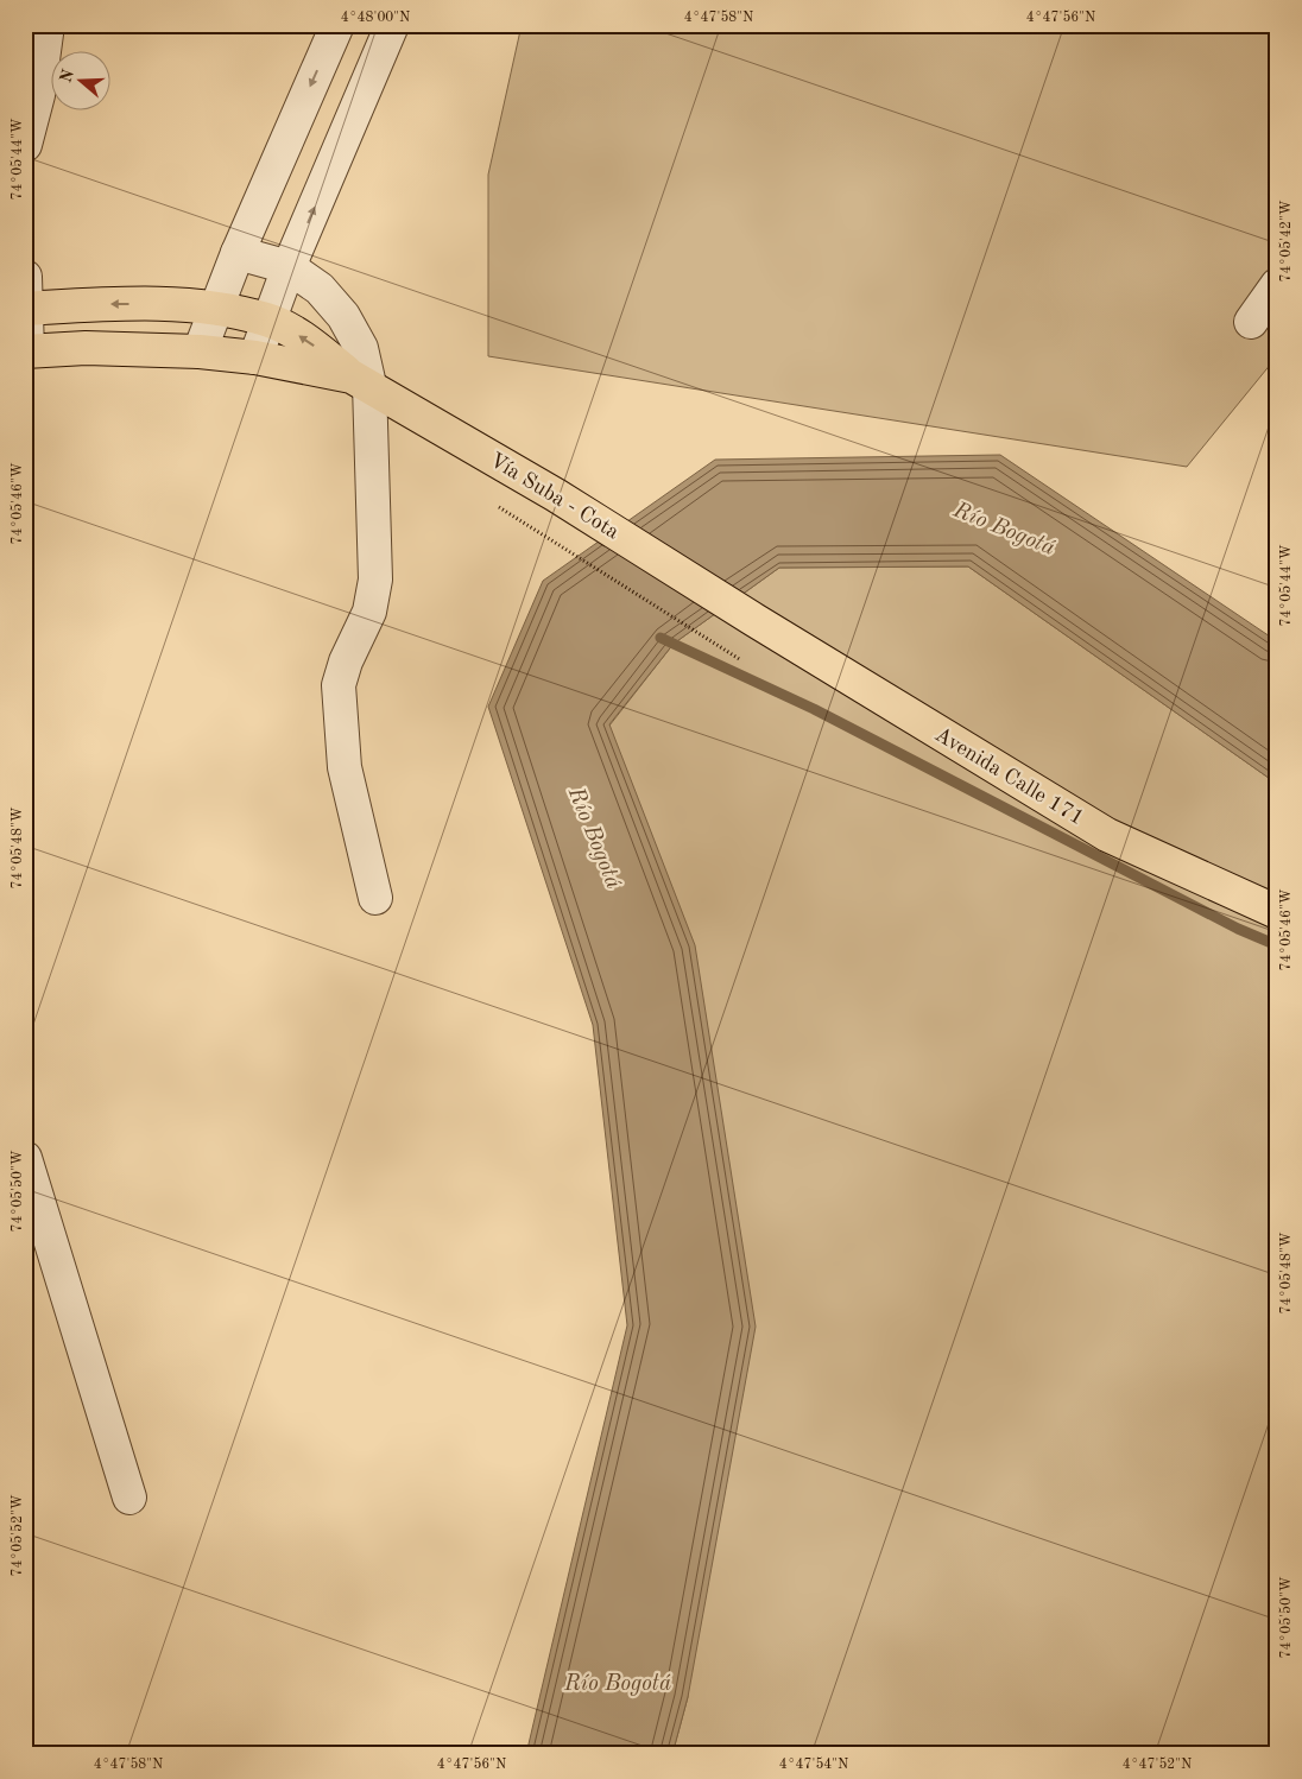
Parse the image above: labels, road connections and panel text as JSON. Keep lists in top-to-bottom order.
{
  "streets": {
    "main road": ["Vía Suba - Cota", "Avenida Calle 171"]
  },
  "crossings": [
    ["Vía Suba - Cota", "Avenida Calle 171"]
  ],
  "water": ["Río Bogotá"],
  "north": "left",
  "coordinates": [
    "4°48'00\"N",
    "4°47'58\"N",
    "4°47'56\"N",
    "74°05'44\"W",
    "74°05'42\"W",
    "74°05'46\"W",
    "74°05'48\"W",
    "74°05'50\"W",
    "74°05'52\"W",
    "4°47'54\"N",
    "4°47'52\"N"
  ]
}
